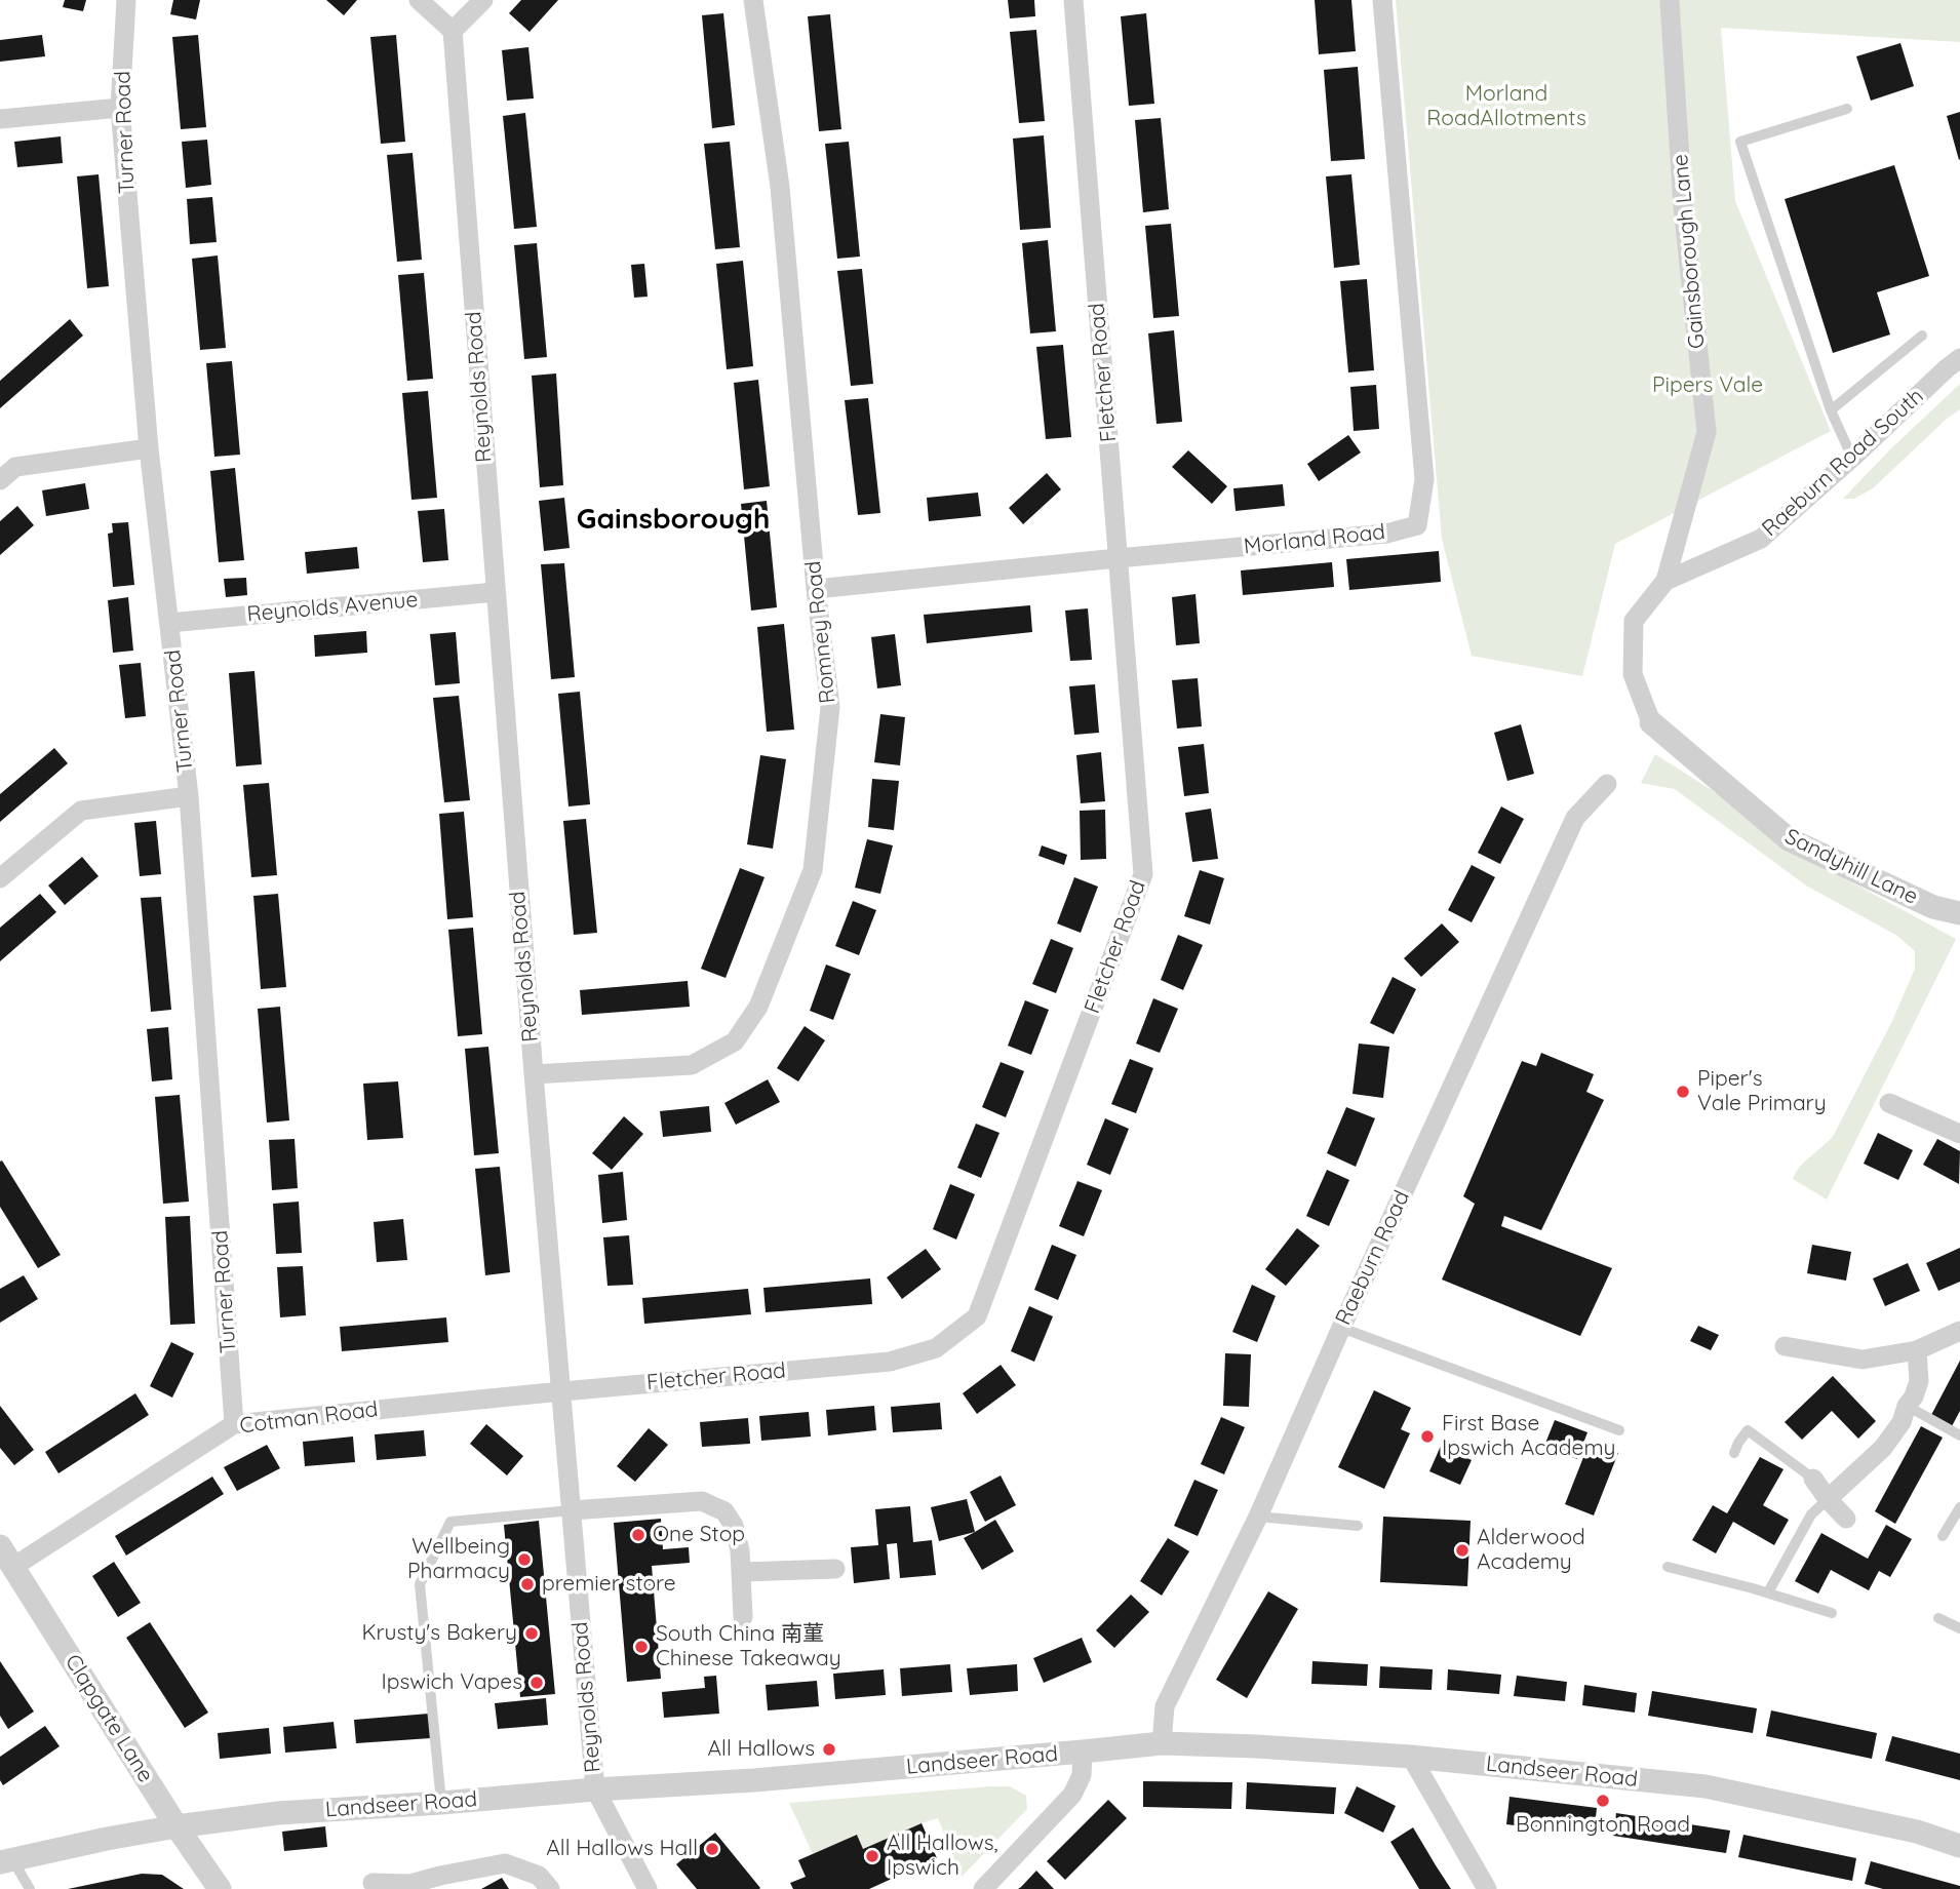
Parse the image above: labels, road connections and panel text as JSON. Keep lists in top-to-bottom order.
{
  "streets": {
    "street": [
      "Turner Road",
      "Gainsborough Lane",
      "Fletcher Road",
      "Reynolds Road",
      "Raeburn Road South",
      "Morland Road",
      "Reynolds Avenue",
      "Romney Road",
      "Sandyhill Lane",
      "Raeburn Road",
      "Cotman Road",
      "Clapgate Lane",
      "Landseer Road"
    ]
  },
  "crossings": [
    ["Turner Road", "Reynolds Avenue"],
    ["Turner Road", "Cotman Road"],
    ["Gainsborough Lane", "Raeburn Road South"],
    ["Fletcher Road", "Reynolds Road"],
    ["Fletcher Road", "Morland Road"],
    ["Fletcher Road", "Cotman Road"],
    ["Reynolds Road", "Reynolds Avenue"],
    ["Reynolds Road", "Romney Road"],
    ["Reynolds Road", "Cotman Road"],
    ["Reynolds Road", "Landseer Road"],
    ["Raeburn Road South", "Sandyhill Lane"],
    ["Morland Road", "Romney Road"],
    ["Raeburn Road", "Landseer Road"],
    ["Cotman Road", "Clapgate Lane"],
    ["Clapgate Lane", "Landseer Road"]
  ],
  "districts": ["Gainsborough"],
  "parks": ["Morland RoadAllotments", "Pipers Vale"],
  "places": [
    "Piper's Vale Primary",
    "First Base Ipswich Academy",
    "One Stop",
    "Alderwood Academy",
    "Wellbeing Pharmacy",
    "premier store",
    "Krusty's Bakery",
    "South China 南菫 Chinese Takeaway",
    "Ipswich Vapes",
    "All Hallows",
    "Bonnington Road",
    "All Hallows Hall",
    "All Hallows, Ipswich"
  ]
}
